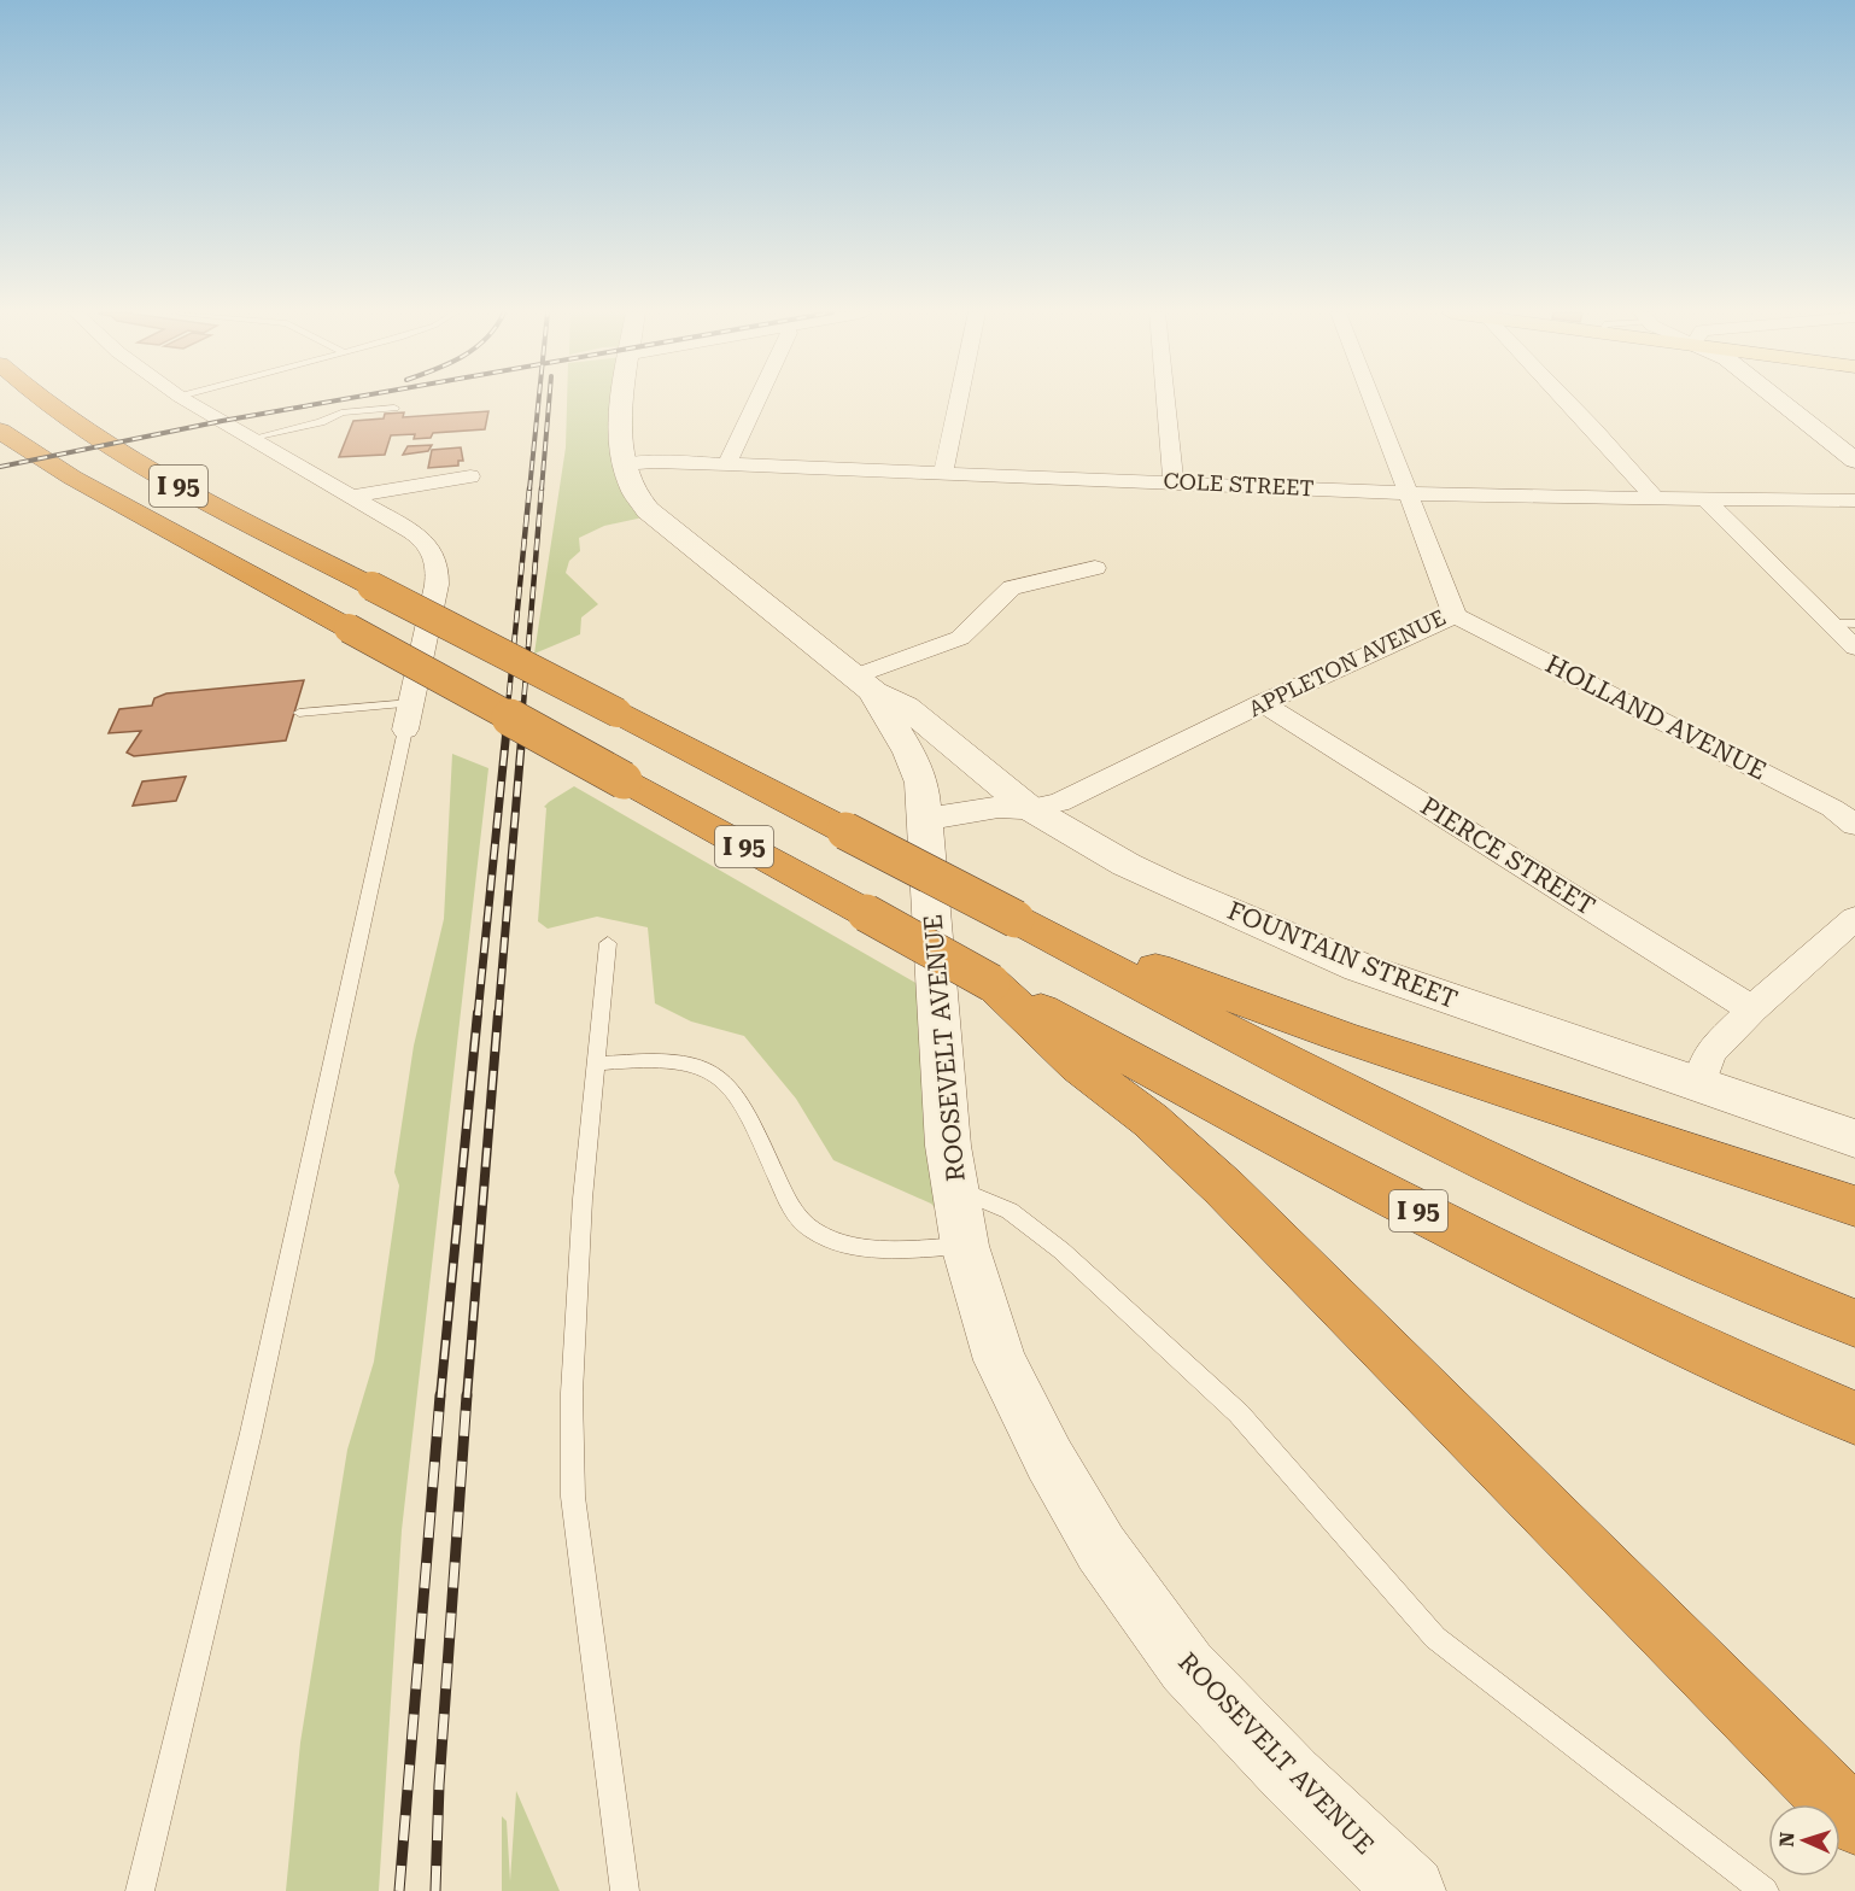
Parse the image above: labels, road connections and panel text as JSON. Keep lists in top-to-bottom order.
{
  "streets": {
    "highway": ["I 95"],
    "street": [
      "COLE STREET",
      "APPLETON AVENUE",
      "HOLLAND AVENUE",
      "PIERCE STREET",
      "FOUNTAIN STREET",
      "ROOSEVELT AVENUE"
    ]
  },
  "crossings": [
    ["COLE STREET", "APPLETON AVENUE"],
    ["COLE STREET", "ROOSEVELT AVENUE"],
    ["APPLETON AVENUE", "HOLLAND AVENUE"],
    ["APPLETON AVENUE", "PIERCE STREET"],
    ["APPLETON AVENUE", "FOUNTAIN STREET"],
    ["FOUNTAIN STREET", "ROOSEVELT AVENUE"]
  ],
  "north": "left"
}
